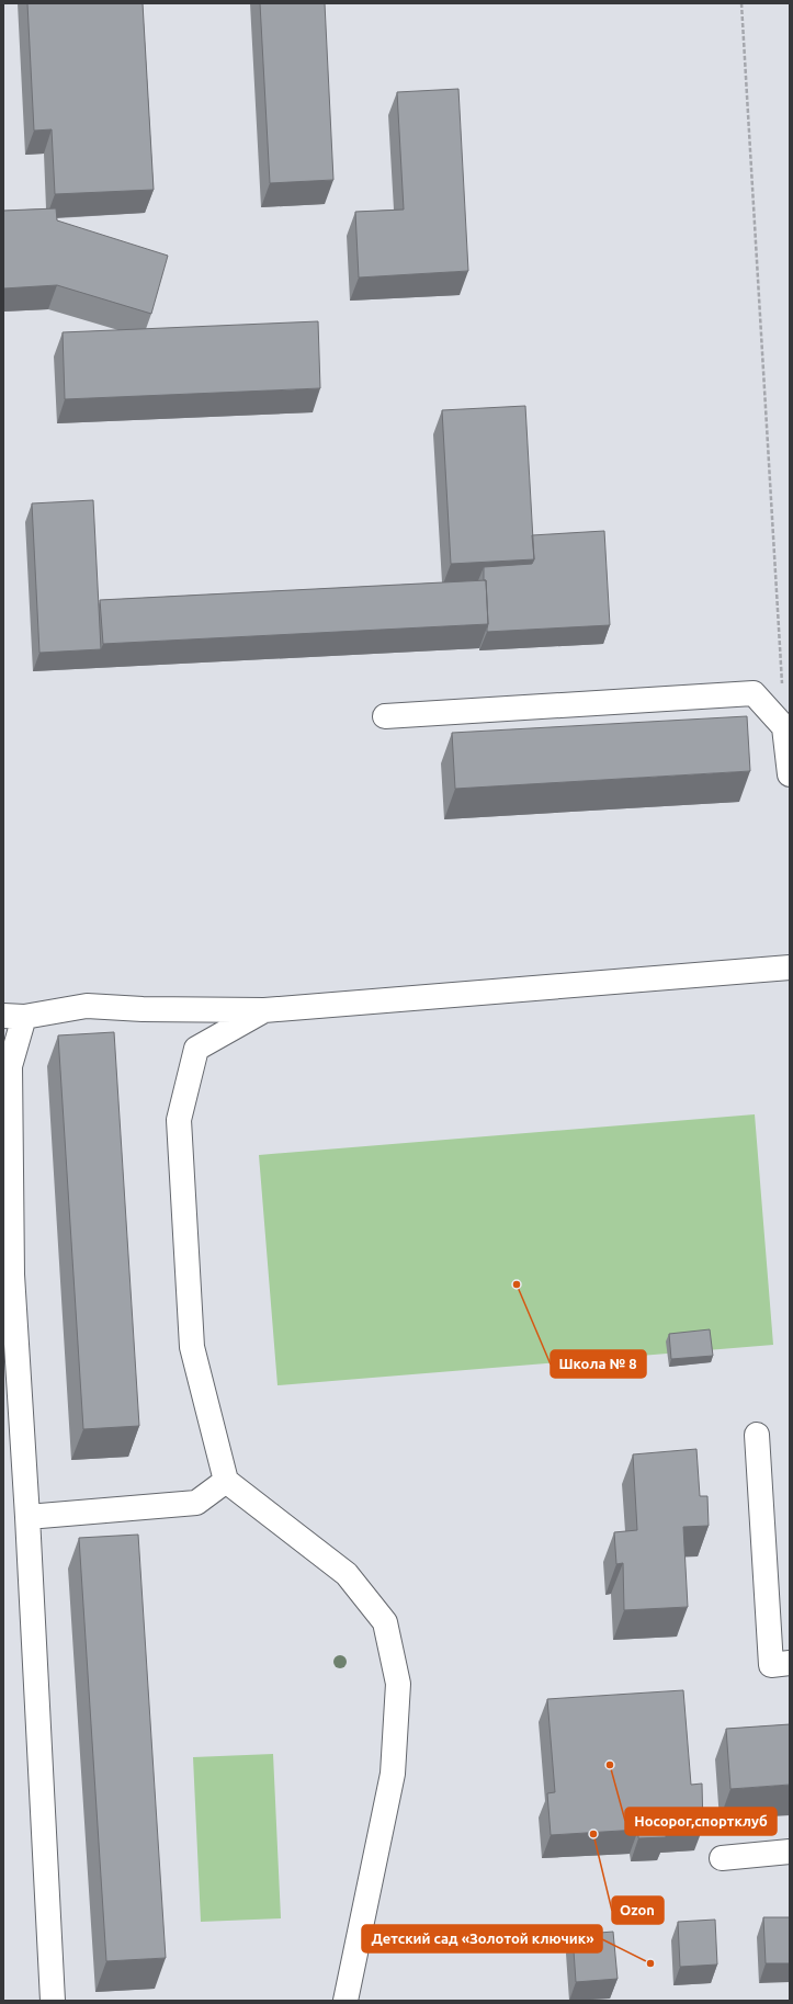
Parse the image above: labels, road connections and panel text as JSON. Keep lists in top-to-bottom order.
{
  "places": [
    "Школа № 8",
    "Носорог,спортклуб",
    "Ozon",
    "Детский сад «Золотой ключик»"
  ]
}
